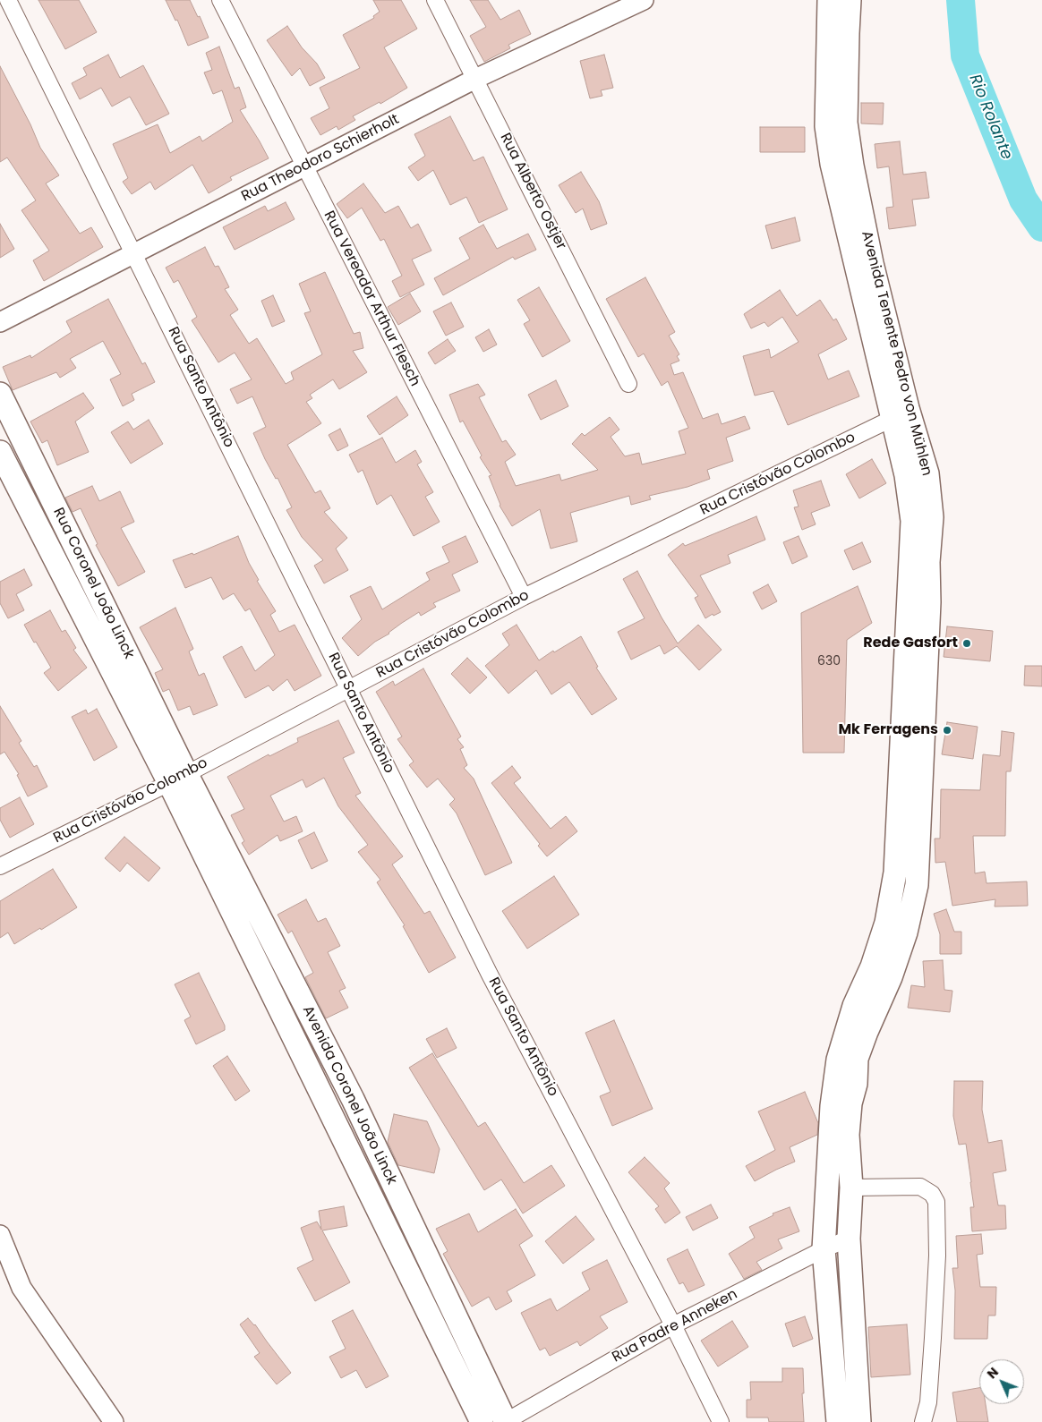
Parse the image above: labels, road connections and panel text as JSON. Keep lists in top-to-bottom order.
{
  "streets": {
    "main road": ["Avenida Tenente Pedro von Mühlen", "Rua Coronel João Linck", "Avenida Coronel João Linck"],
    "street": [
      "Rua Theodoro Schierholt",
      "Rua Alberto Ostjer",
      "Rua Vereador Arthur Flesch",
      "Rua Santo Antônio",
      "Rua Cristóvão Colombo",
      "Rua Padre Anneken"
    ]
  },
  "crossings": [
    ["Rua Theodoro Schierholt", "Rua Alberto Ostjer"],
    ["Rua Theodoro Schierholt", "Rua Vereador Arthur Flesch"],
    ["Rua Theodoro Schierholt", "Rua Santo Antônio"],
    ["Rua Vereador Arthur Flesch", "Rua Cristóvão Colombo"],
    ["Avenida Tenente Pedro von Mühlen", "Rua Cristóvão Colombo"],
    ["Avenida Tenente Pedro von Mühlen", "Rua Padre Anneken"],
    ["Rua Santo Antônio", "Rua Cristóvão Colombo"],
    ["Rua Santo Antônio", "Rua Padre Anneken"],
    ["Rua Cristóvão Colombo", "Rua Coronel João Linck"],
    ["Rua Cristóvão Colombo", "Avenida Coronel João Linck"],
    ["Rua Coronel João Linck", "Avenida Coronel João Linck"],
    ["Avenida Coronel João Linck", "Rua Padre Anneken"]
  ],
  "water": ["Rio Rolante"],
  "places": ["Rede Gasfort", "Mk Ferragens"],
  "house_numbers": ["630"],
  "north": "top left"
}
